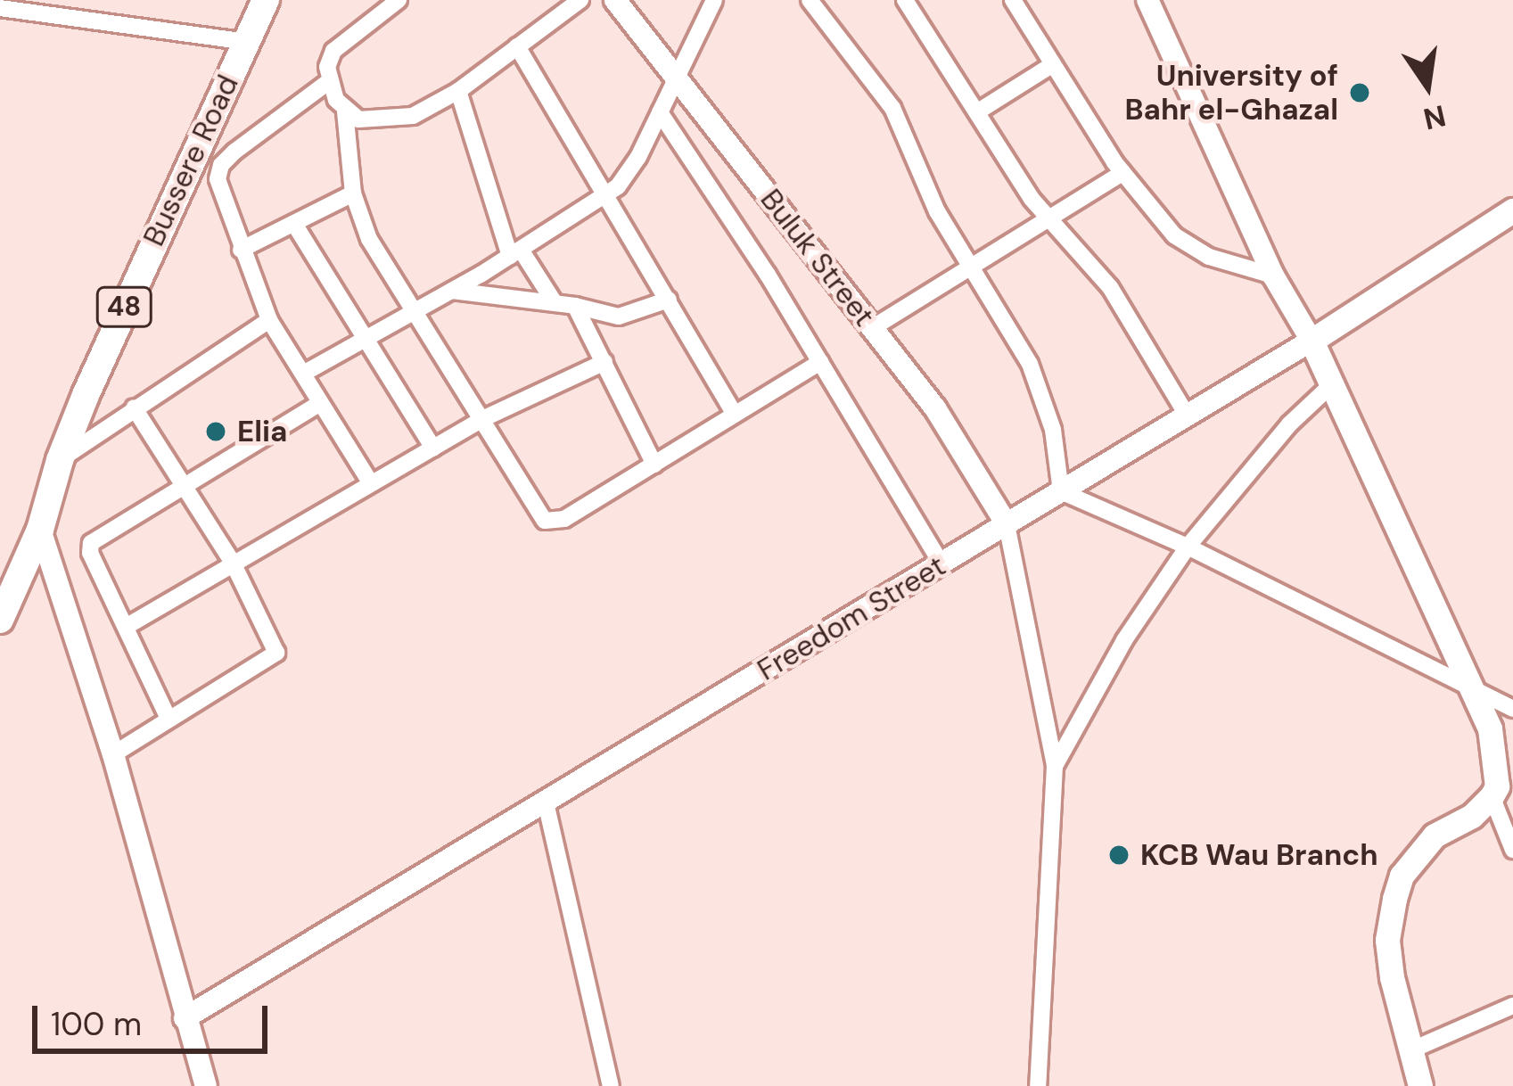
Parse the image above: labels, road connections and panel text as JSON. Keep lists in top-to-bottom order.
{
  "streets": {
    "main road": ["Bussere Road", "48", "Freedom Street"],
    "street": ["Buluk Street"]
  },
  "crossings": [
    ["Buluk Street", "Freedom Street"]
  ],
  "places": ["University of Bahr el-Ghazal", "Elia", "KCB Wau Branch"],
  "scale_bar": "100 m",
  "north": "bottom"
}
